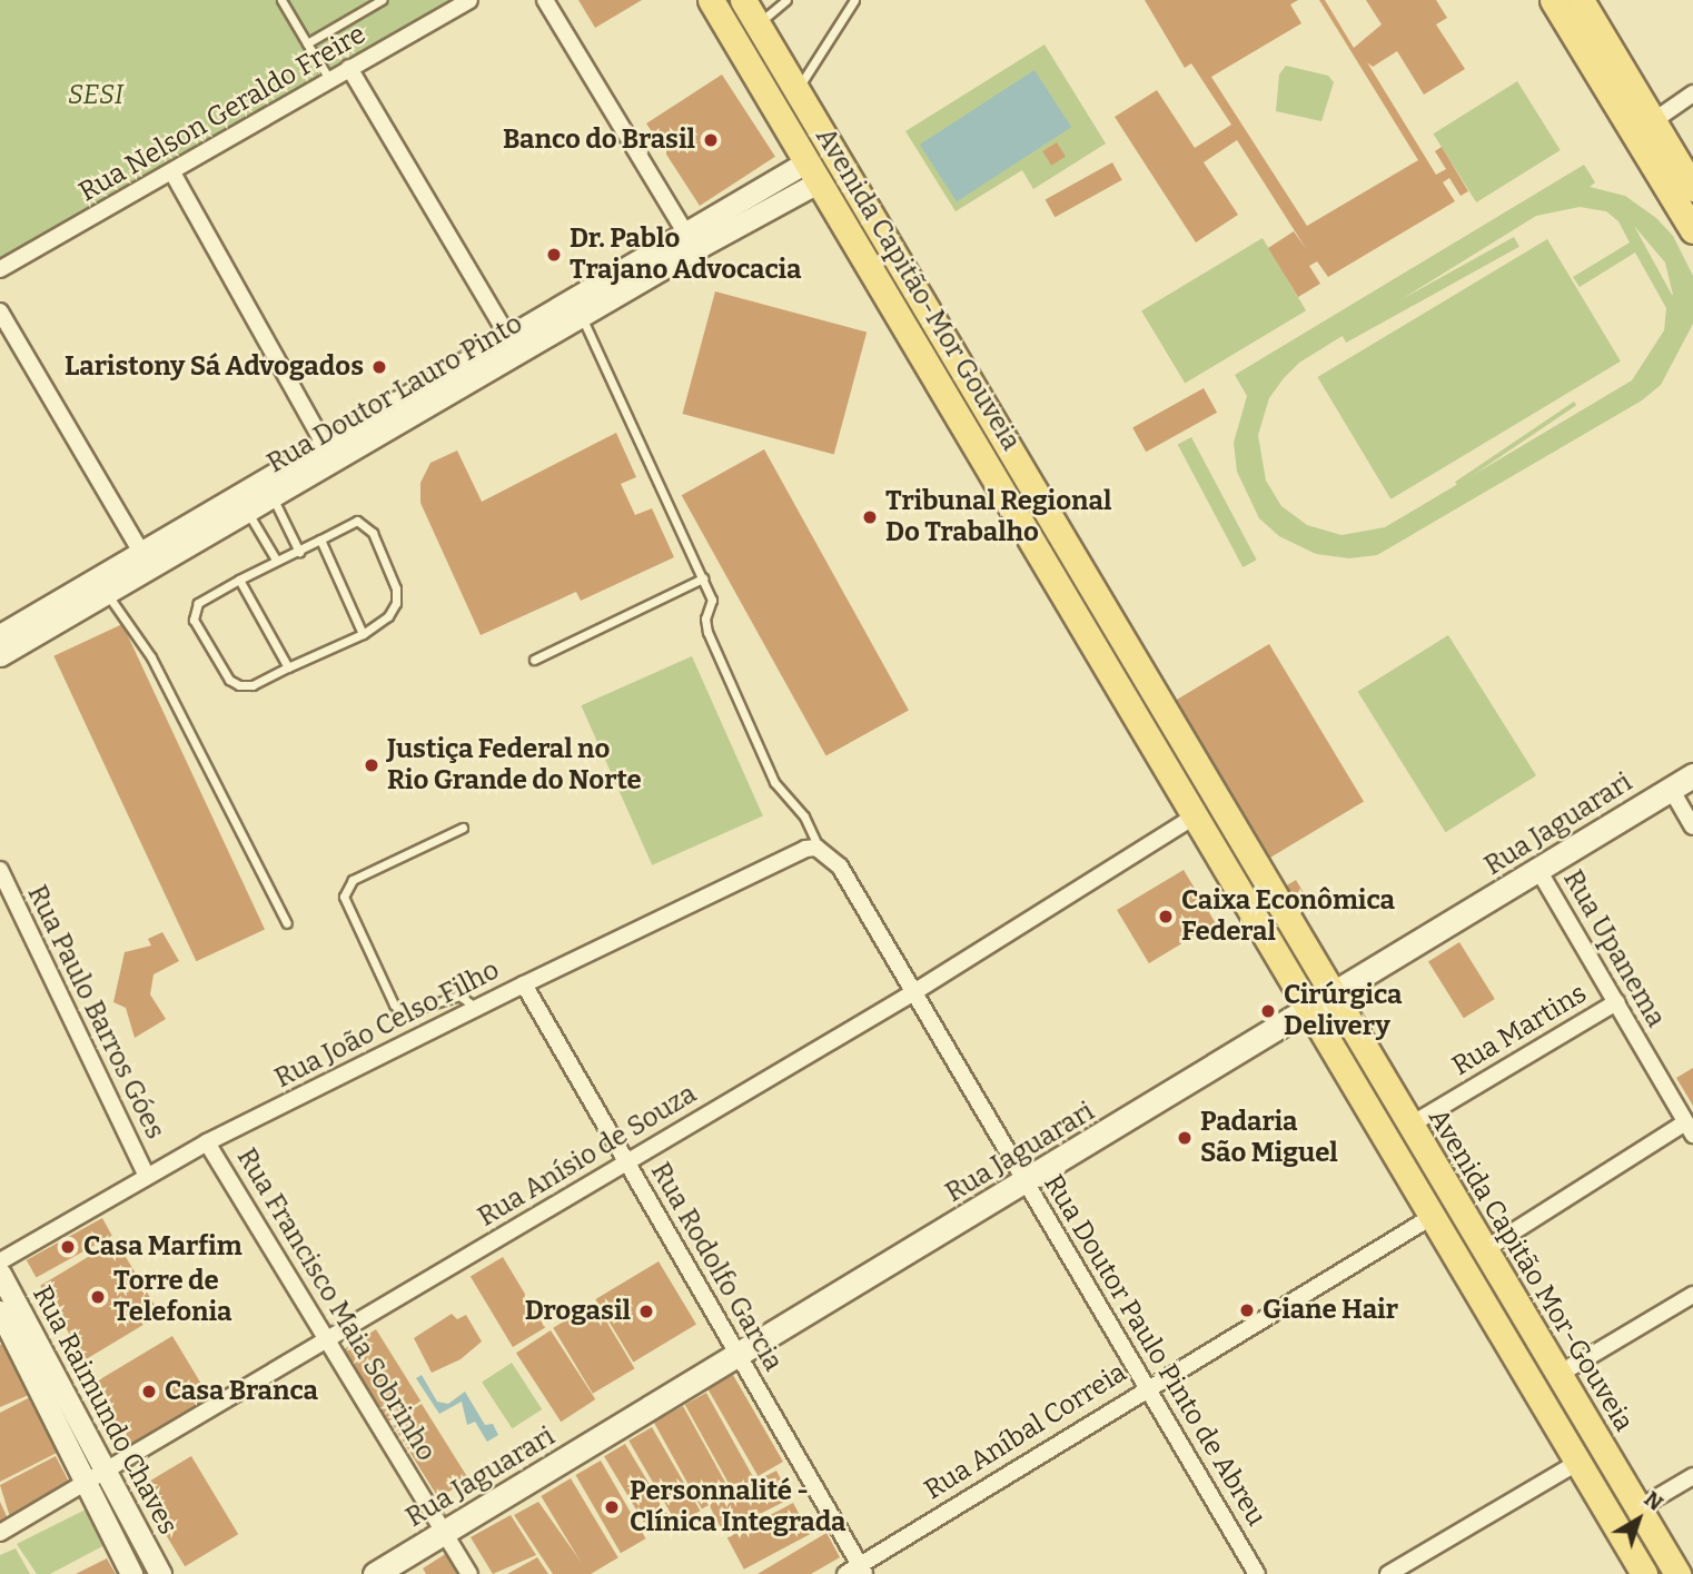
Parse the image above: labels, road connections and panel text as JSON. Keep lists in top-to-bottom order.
{
  "streets": {
    "main road": ["Avenida Capitão-Mor Gouveia", "Rua Jaguarari", "Avenida Capitão Mor-Gouveia"],
    "street": [
      "Rua Nelson Geraldo Freire",
      "Rua Doutor Lauro Pinto",
      "Rua Upanema",
      "Rua Paulo Barros Góes",
      "Rua João Celso Filho",
      "Rua Martins",
      "Rua Anísio de Souza",
      "Rua Rodolfo Garcia",
      "Rua Francisco Maia Sobrinho",
      "Rua Doutor Paulo Pinto de Abreu",
      "Rua Raimundo Chaves",
      "Rua Aníbal Correia"
    ]
  },
  "crossings": [
    ["Avenida Capitão-Mor Gouveia", "Rua Doutor Lauro Pinto"],
    ["Avenida Capitão-Mor Gouveia", "Rua Jaguarari"],
    ["Avenida Capitão-Mor Gouveia", "Rua Anísio de Souza"],
    ["Avenida Capitão-Mor Gouveia", "Avenida Capitão Mor-Gouveia"],
    ["Rua Jaguarari", "Rua Upanema"],
    ["Rua Jaguarari", "Rua Rodolfo Garcia"],
    ["Rua Jaguarari", "Avenida Capitão Mor-Gouveia"],
    ["Rua Jaguarari", "Rua Francisco Maia Sobrinho"],
    ["Rua Jaguarari", "Rua Doutor Paulo Pinto de Abreu"],
    ["Rua Upanema", "Rua Martins"],
    ["Rua Paulo Barros Góes", "Rua João Celso Filho"],
    ["Rua João Celso Filho", "Rua Rodolfo Garcia"],
    ["Rua João Celso Filho", "Rua Francisco Maia Sobrinho"],
    ["Rua João Celso Filho", "Rua Doutor Paulo Pinto de Abreu"],
    ["Rua João Celso Filho", "Rua Raimundo Chaves"],
    ["Rua Martins", "Avenida Capitão Mor-Gouveia"],
    ["Rua Anísio de Souza", "Rua Rodolfo Garcia"],
    ["Rua Anísio de Souza", "Rua Francisco Maia Sobrinho"],
    ["Rua Anísio de Souza", "Rua Doutor Paulo Pinto de Abreu"],
    ["Rua Anísio de Souza", "Rua Raimundo Chaves"],
    ["Rua Rodolfo Garcia", "Rua Aníbal Correia"],
    ["Avenida Capitão Mor-Gouveia", "Rua Aníbal Correia"],
    ["Rua Doutor Paulo Pinto de Abreu", "Rua Aníbal Correia"]
  ],
  "parks": ["SESI"],
  "places": [
    "Banco do Brasil",
    "Dr. Pablo Trajano Advocacia",
    "Laristony Sá Advogados",
    "Tribunal Regional Do Trabalho",
    "Justiça Federal no Rio Grande do Norte",
    "Caixa Econômica Federal",
    "Cirúrgica Delivery",
    "Padaria São Miguel",
    "Casa Marfim",
    "Torre de Telefonia",
    "Giane Hair",
    "Drogasil",
    "Casa Branca",
    "Personnalité - Clínica Integrada"
  ],
  "north": "top right"
}
